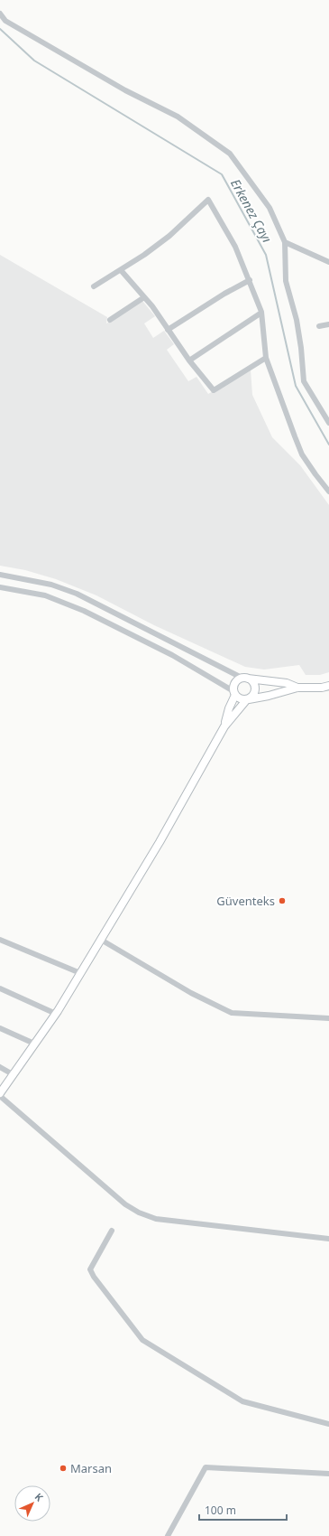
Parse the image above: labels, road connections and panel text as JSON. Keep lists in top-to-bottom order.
{
  "water": ["Erkenez Çayı"],
  "places": ["Güventeks", "Marsan"],
  "scale_bar": "100 m",
  "north": "top right"
}
